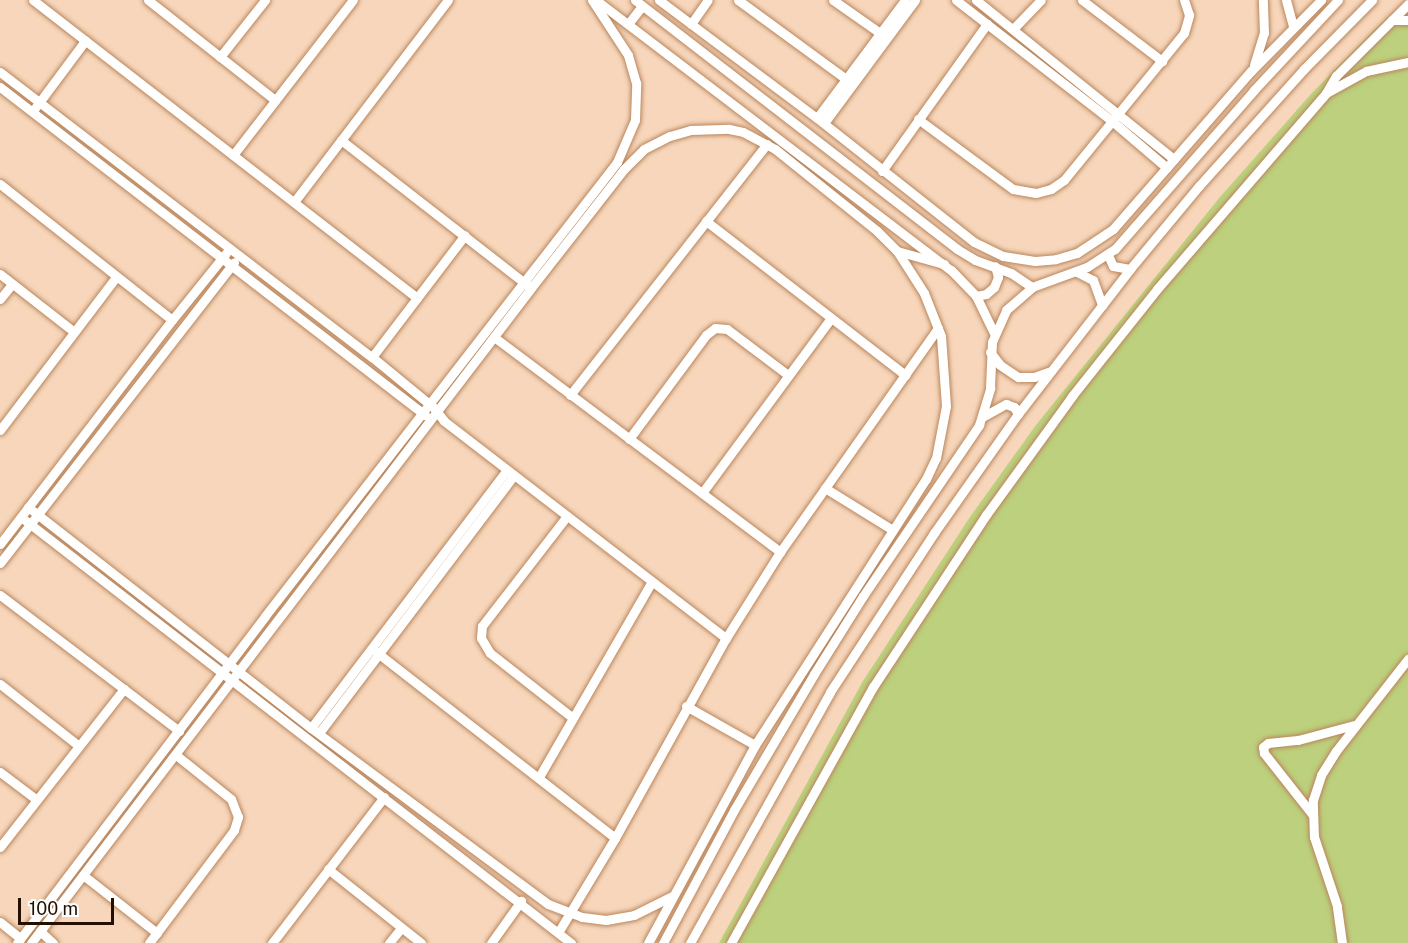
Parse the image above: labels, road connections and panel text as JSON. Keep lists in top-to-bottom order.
{
  "scale_bar": "100 m"
}
